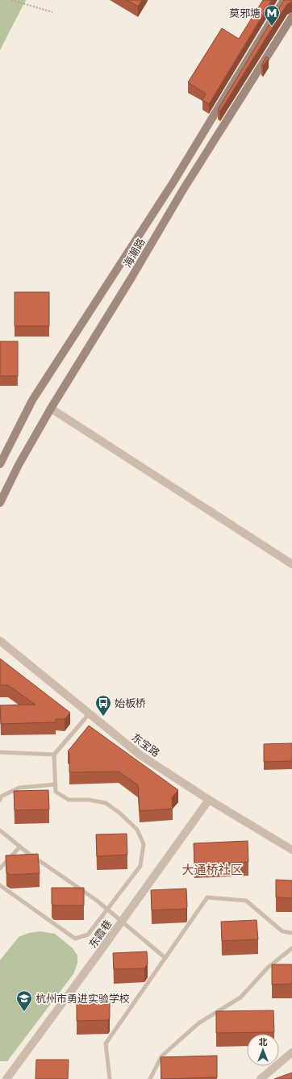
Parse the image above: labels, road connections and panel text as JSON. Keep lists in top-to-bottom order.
{
  "streets": {
    "main road": ["海潮路"],
    "street": ["东宝路", "东霞巷"]
  },
  "crossings": [
    ["东宝路", "东霞巷"]
  ],
  "districts": ["大通桥社区"],
  "places": {
    "metro station": ["莫邪塘"],
    "bus stop": ["始板桥"],
    "school or university": ["杭州市勇进实验学校"]
  },
  "north": "top"
}
